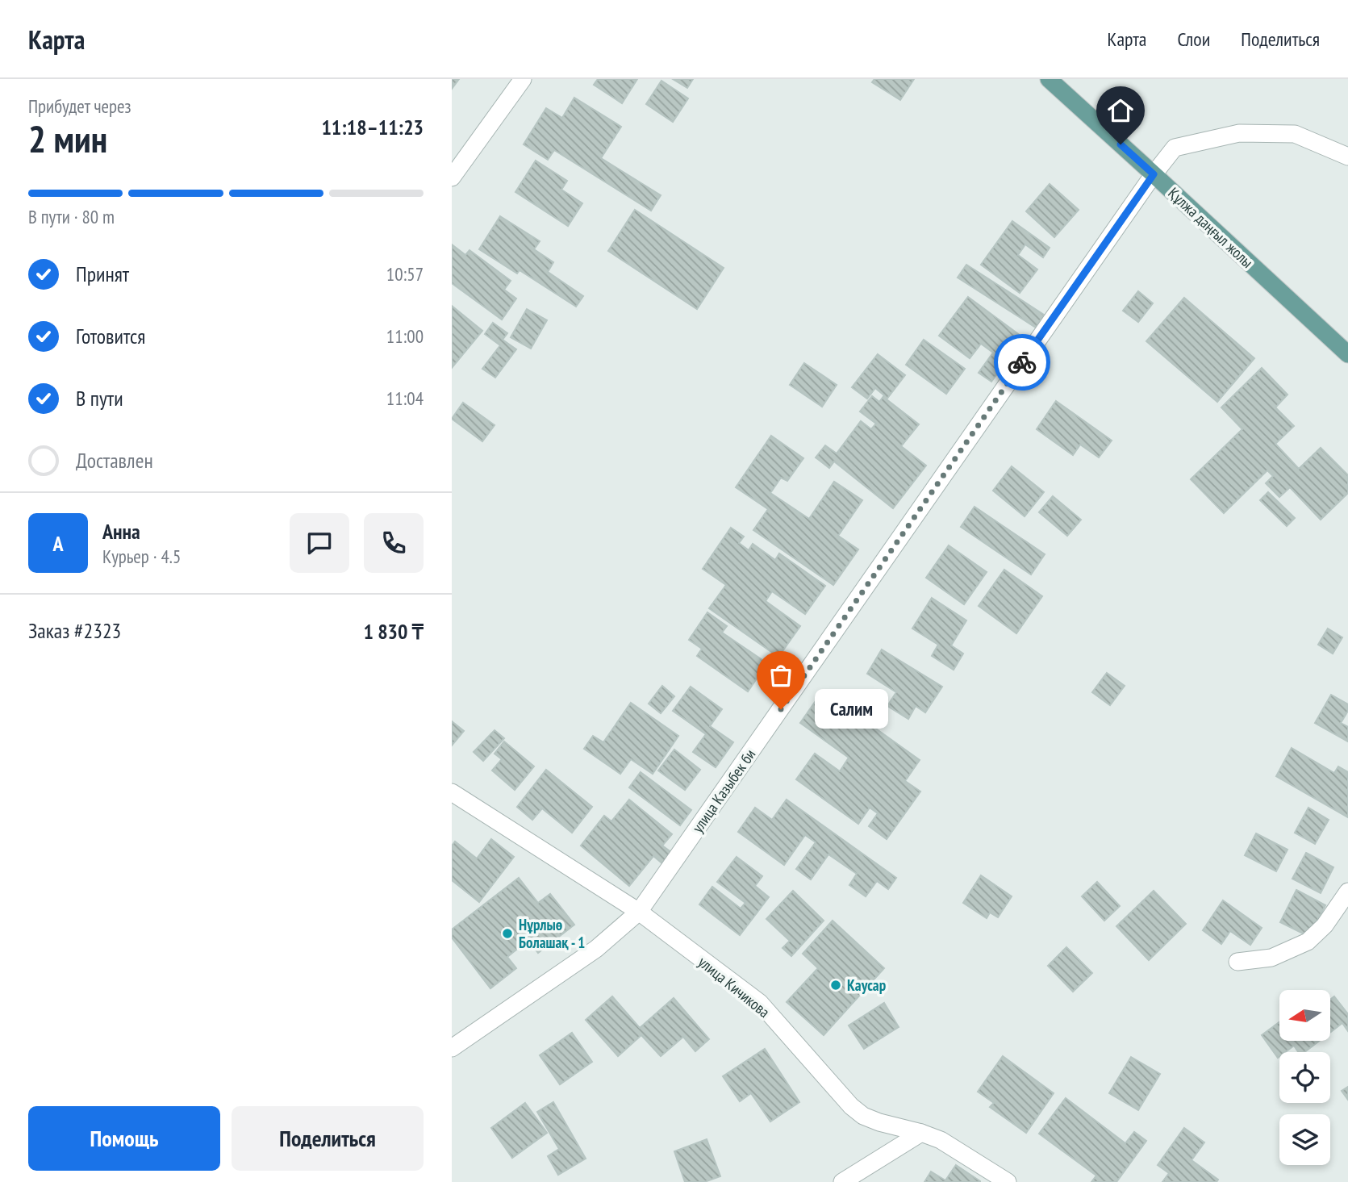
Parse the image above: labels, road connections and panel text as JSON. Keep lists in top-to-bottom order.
{
  "streets": {
    "main road": ["Құлжа даңғыл жолы"],
    "street": ["улица Казыбек би", "улица Кичикова"]
  },
  "crossings": [
    ["Құлжа даңғыл жолы", "улица Казыбек би"],
    ["улица Казыбек би", "улица Кичикова"]
  ],
  "places": ["Салим", "Нұрлыө Болашақ - 1", "Каусар"],
  "north": "left",
  "page": {
    "header": "Карта",
    "nav": ["Карта", "Слои", "Поделиться"],
    "heading": ["2 мин", "Прибудет через", "11:18–11:23"],
    "panel": [
      "Анна",
      "Курьер · 4.5",
      "Заказ #2323",
      "1 830 ₸"
    ],
    "bar": "В пути · 80 m",
    "list": [
      ["Принят", "10:57"],
      ["Готовится", "11:00"],
      ["В пути", "11:04"],
      "Доставлен"
    ],
    "round": "А",
    "bubble": "Салим",
    "buttons": ["Помощь", "Поделиться"]
  }
}
